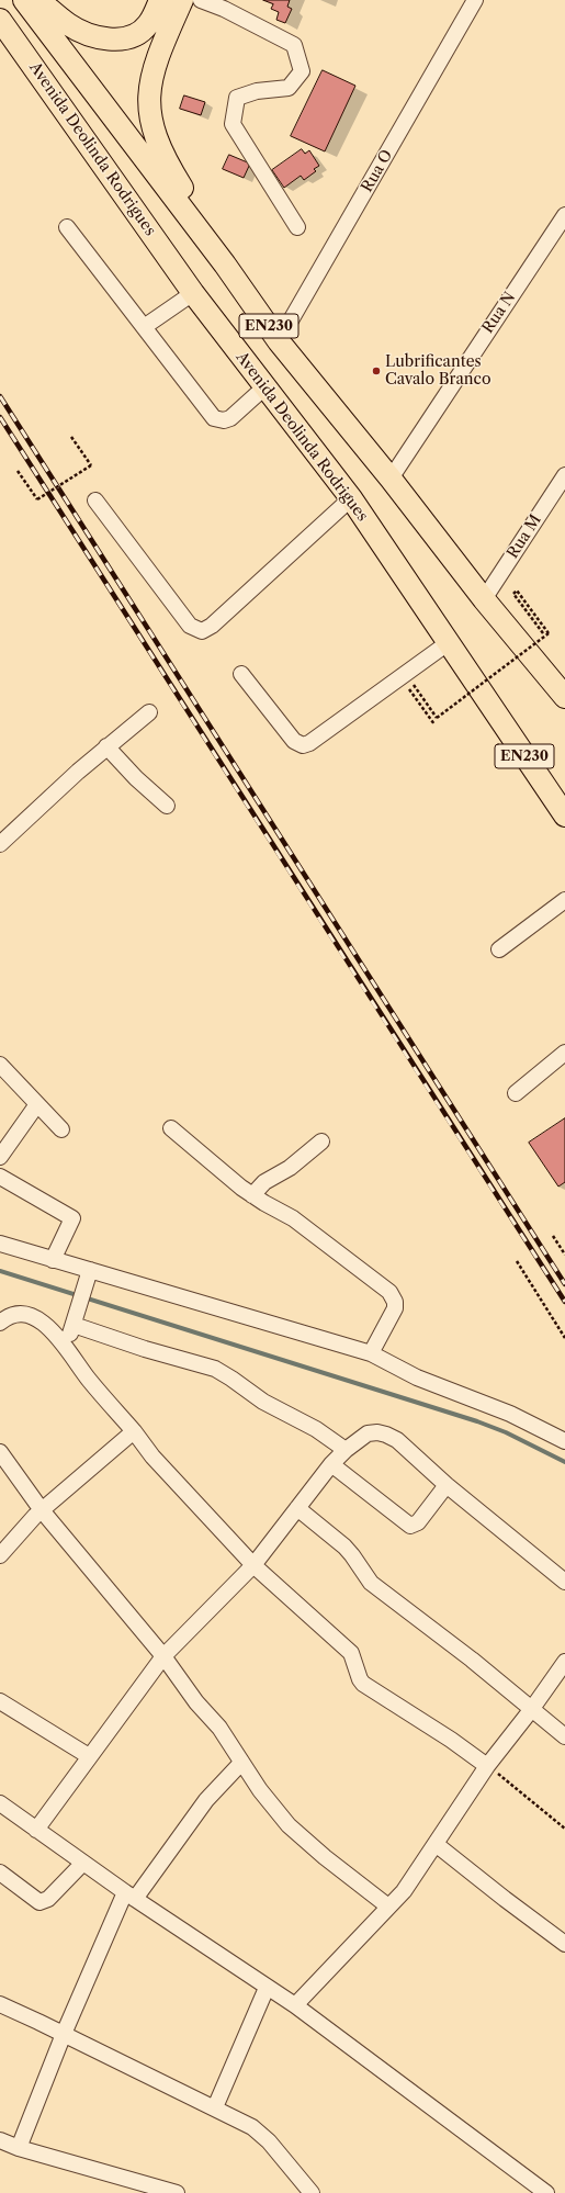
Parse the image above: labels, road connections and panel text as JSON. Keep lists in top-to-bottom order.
{
  "streets": {
    "highway": ["Avenida Deolinda Rodrigues", "EN230"],
    "street": ["Rua O", "Rua N", "Rua M"]
  },
  "crossings": [
    ["Avenida Deolinda Rodrigues", "Rua O"],
    ["Avenida Deolinda Rodrigues", "Rua N"],
    ["Avenida Deolinda Rodrigues", "Rua M"]
  ],
  "places": ["Lubrificantes Cavalo Branco"]
}
